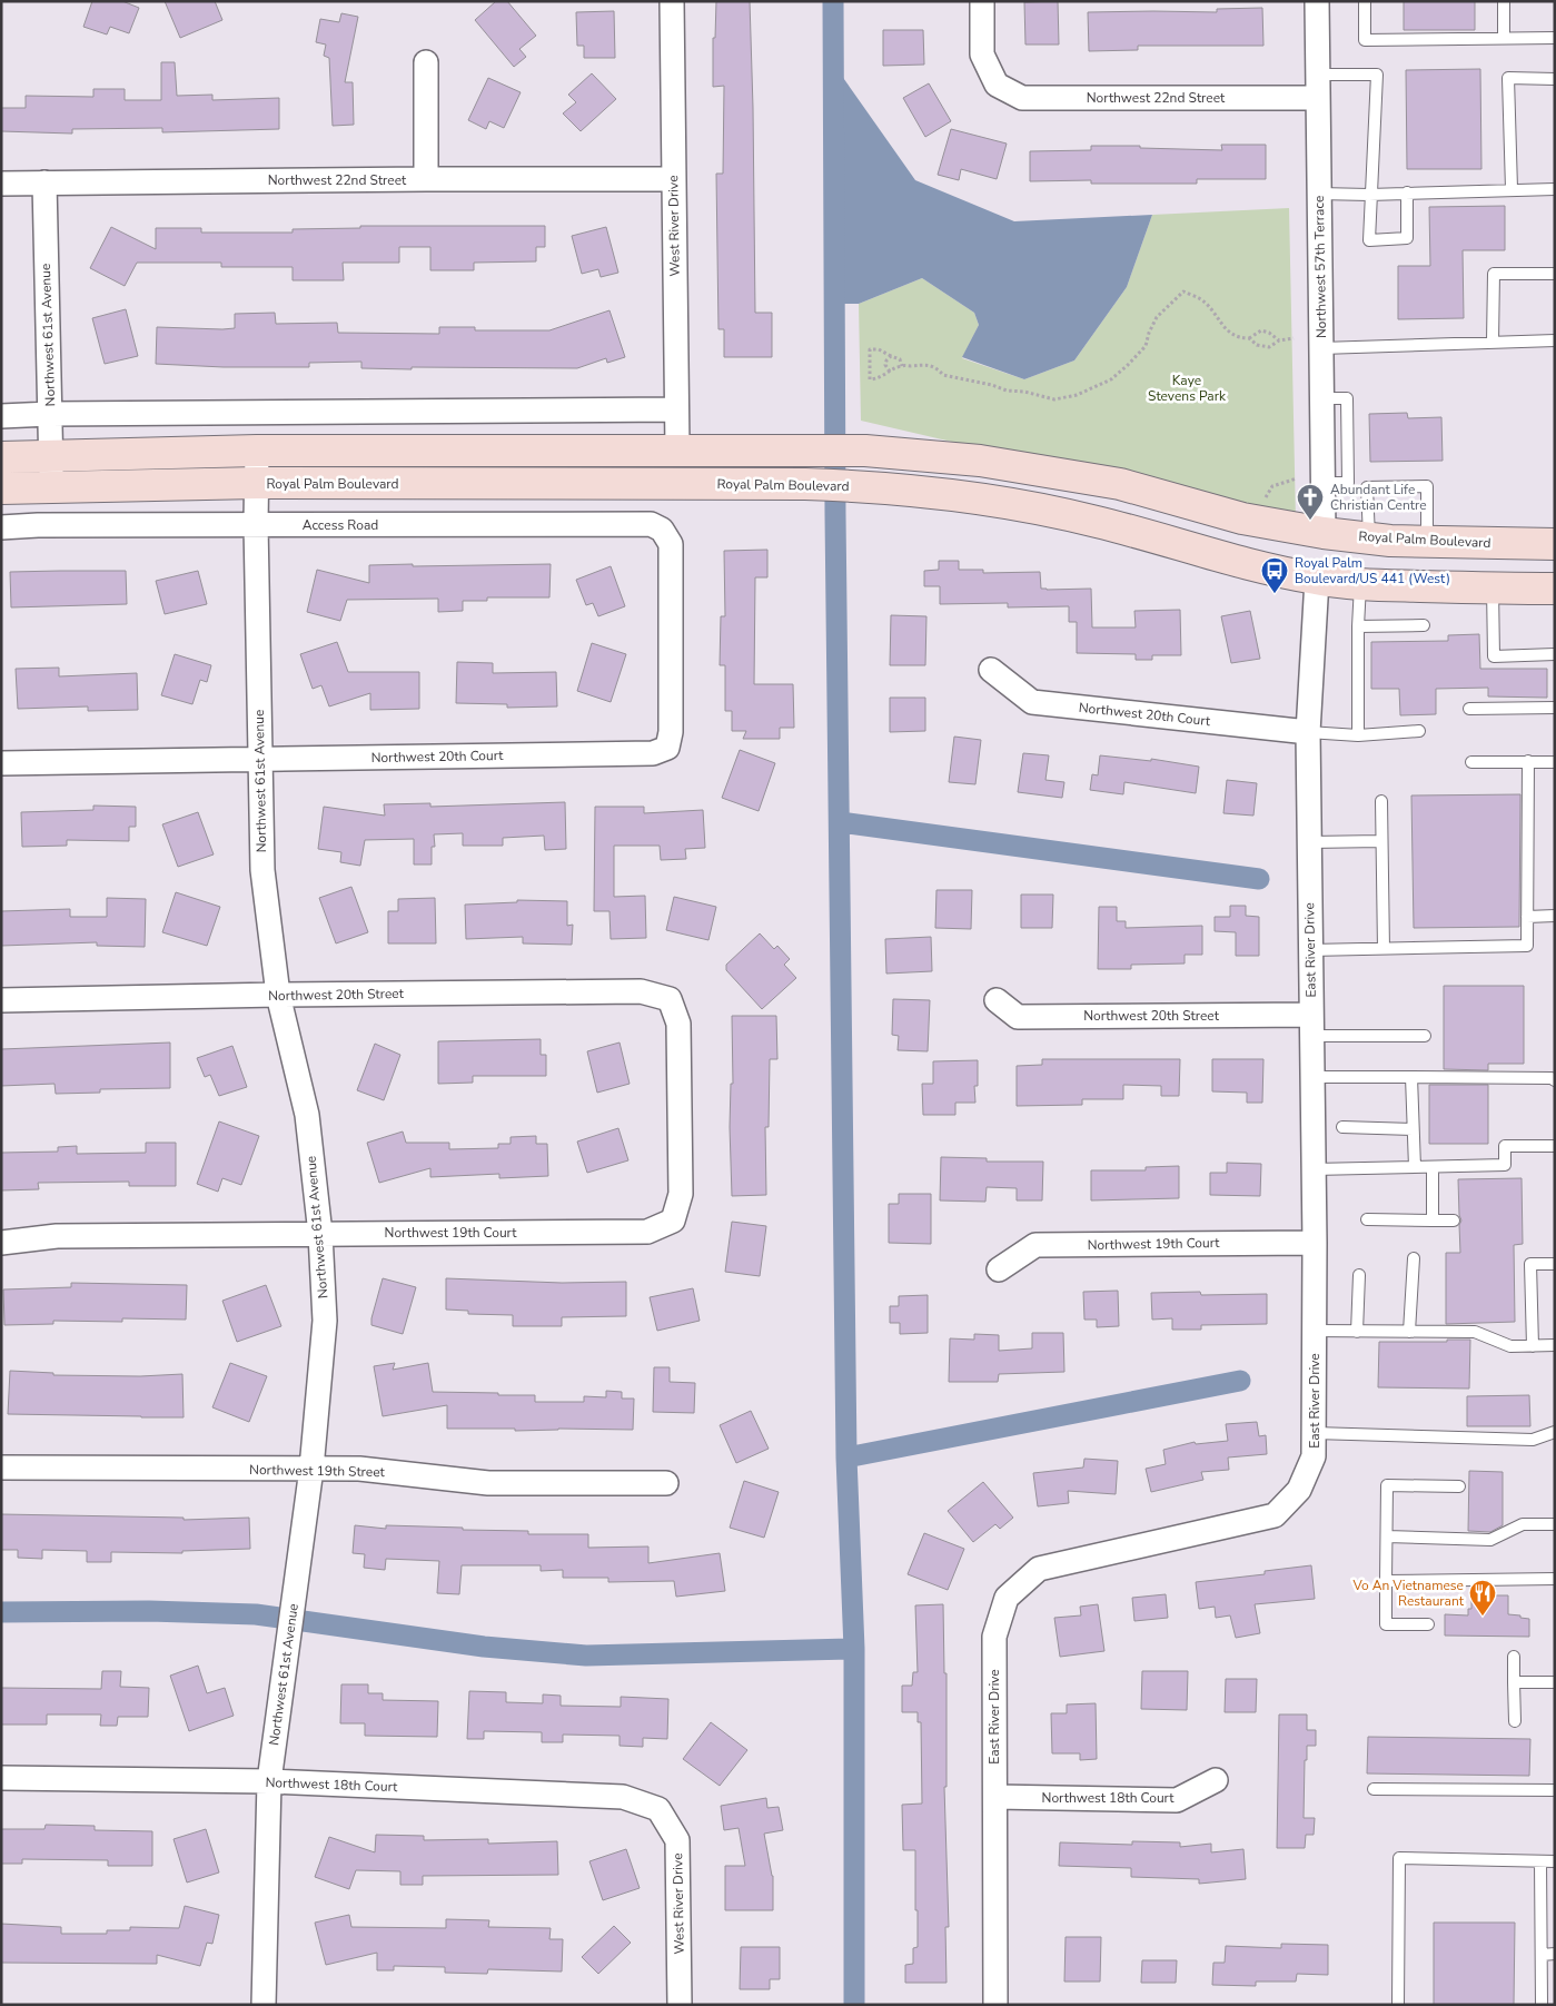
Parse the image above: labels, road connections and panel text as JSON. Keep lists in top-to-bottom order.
{
  "streets": {
    "main road": ["Royal Palm Boulevard"],
    "street": [
      "Northwest 22nd Street",
      "West River Drive",
      "Northwest 57th Terrace",
      "Northwest 61st Avenue",
      "Access Road",
      "Northwest 20th Court",
      "East River Drive",
      "Northwest 20th Street",
      "Northwest 19th Court",
      "Northwest 19th Street",
      "Northwest 18th Court"
    ]
  },
  "crossings": [
    ["Northwest 22nd Street", "West River Drive"],
    ["Northwest 22nd Street", "Northwest 57th Terrace"],
    ["Northwest 22nd Street", "Northwest 61st Avenue"],
    ["West River Drive", "Royal Palm Boulevard"],
    ["West River Drive", "Northwest 18th Court"],
    ["Northwest 57th Terrace", "Royal Palm Boulevard"],
    ["Northwest 61st Avenue", "Royal Palm Boulevard"],
    ["Northwest 61st Avenue", "Access Road"],
    ["Northwest 61st Avenue", "Northwest 20th Court"],
    ["Northwest 61st Avenue", "Northwest 20th Street"],
    ["Northwest 61st Avenue", "Northwest 19th Court"],
    ["Northwest 61st Avenue", "Northwest 19th Street"],
    ["Northwest 61st Avenue", "Northwest 18th Court"],
    ["Royal Palm Boulevard", "East River Drive"],
    ["Access Road", "Northwest 20th Court"],
    ["Northwest 20th Court", "East River Drive"],
    ["East River Drive", "Northwest 20th Street"],
    ["East River Drive", "Northwest 19th Court"],
    ["East River Drive", "Northwest 18th Court"],
    ["Northwest 20th Street", "Northwest 19th Court"]
  ],
  "parks": ["Kaye Stevens Park"],
  "places": {
    "church": ["Abundant Life Christian Centre"],
    "bus stop": ["Royal Palm Boulevard/US 441 (West)"],
    "restaurant": ["Vo An Vietnamese Restaurant"]
  }
}
